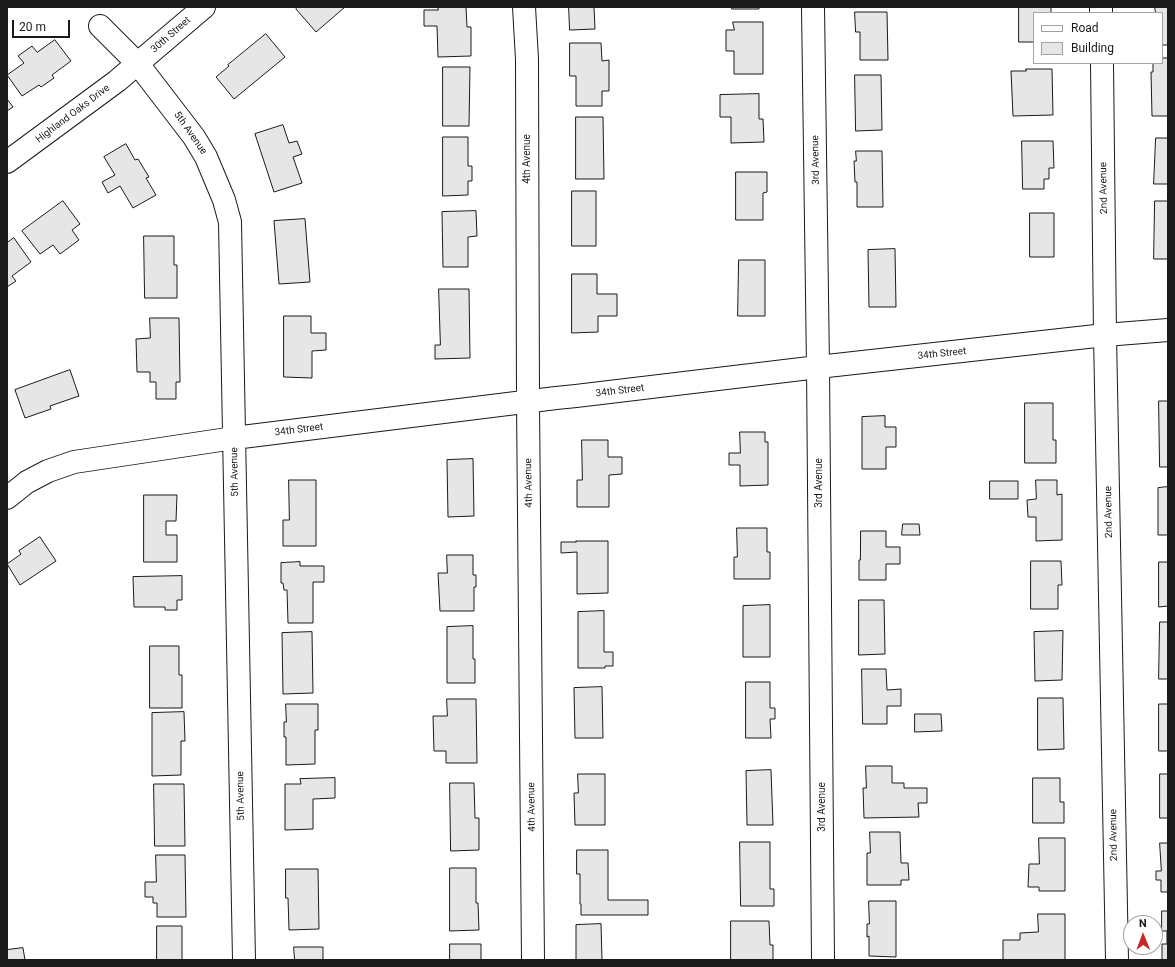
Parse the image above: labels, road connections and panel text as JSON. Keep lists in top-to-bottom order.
{
  "streets": {
    "street": [
      "30th Street",
      "Highland Oaks Drive",
      "5th Avenue",
      "4th Avenue",
      "3rd Avenue",
      "2nd Avenue",
      "34th Street"
    ]
  },
  "crossings": [
    ["30th Street", "Highland Oaks Drive"],
    ["30th Street", "5th Avenue"],
    ["Highland Oaks Drive", "5th Avenue"],
    ["5th Avenue", "34th Street"],
    ["4th Avenue", "34th Street"],
    ["3rd Avenue", "34th Street"],
    ["2nd Avenue", "34th Street"]
  ],
  "legend": ["Road", "Building"],
  "scale_bar": "20 m",
  "north": "top"
}
